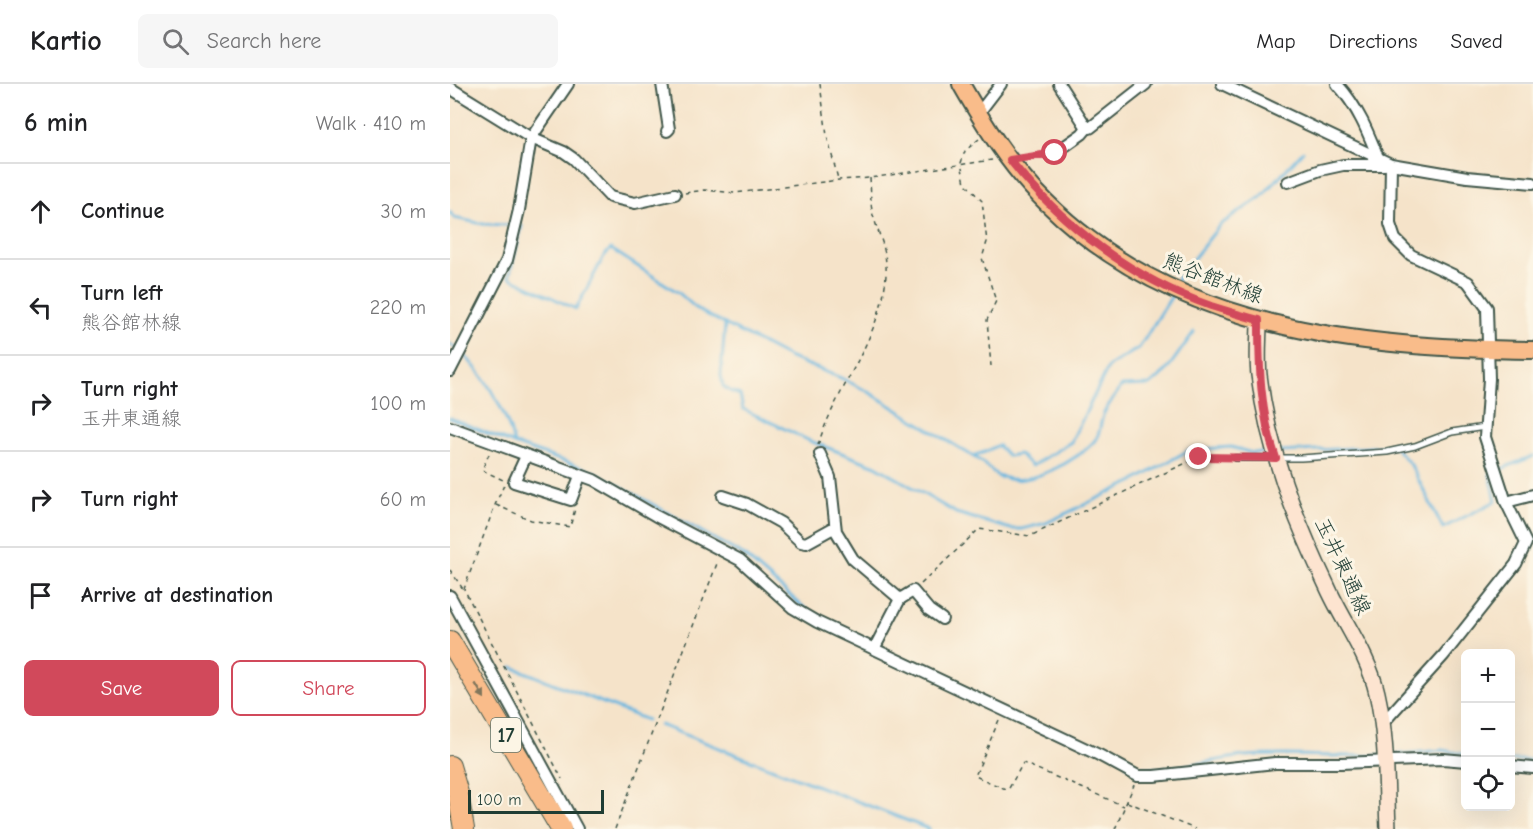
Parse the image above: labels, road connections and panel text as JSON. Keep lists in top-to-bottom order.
{
  "streets": {
    "highway": ["17"],
    "main road": ["熊谷館林線"],
    "street": ["玉井東通線"]
  },
  "crossings": [
    ["熊谷館林線", "玉井東通線"]
  ],
  "scale_bar": "100 m",
  "page": {
    "header": "Kartio",
    "search": "Search here",
    "nav": ["Map", "Directions", "Saved"],
    "heading": ["6 min", "Walk · 410 m"],
    "list": [
      ["Continue", "30 m"],
      ["Turn left", "熊谷館林線", "220 m"],
      ["Turn right", "玉井東通線", "100 m"],
      ["Turn right", "60 m"],
      "Arrive at destination"
    ],
    "buttons": ["Save", "Share"],
    "map_buttons": ["+", "−"],
    "scale": "100 m"
  }
}
